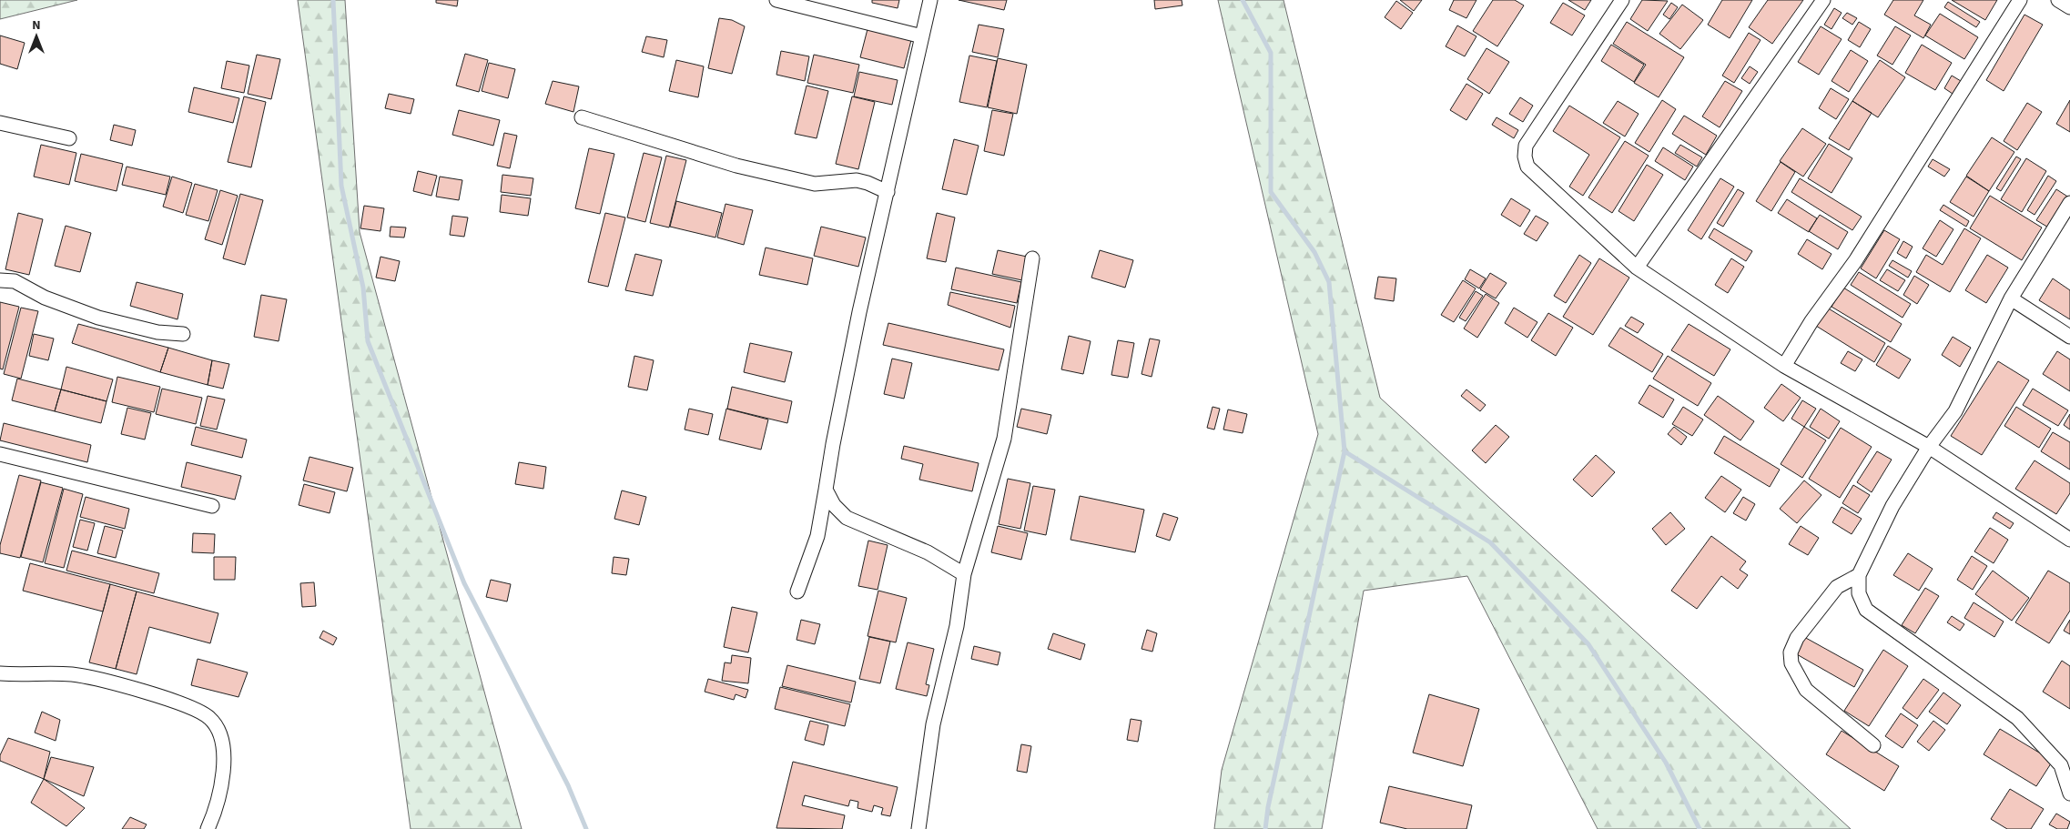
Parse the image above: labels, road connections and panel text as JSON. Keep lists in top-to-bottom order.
{
  "north": "top"
}
